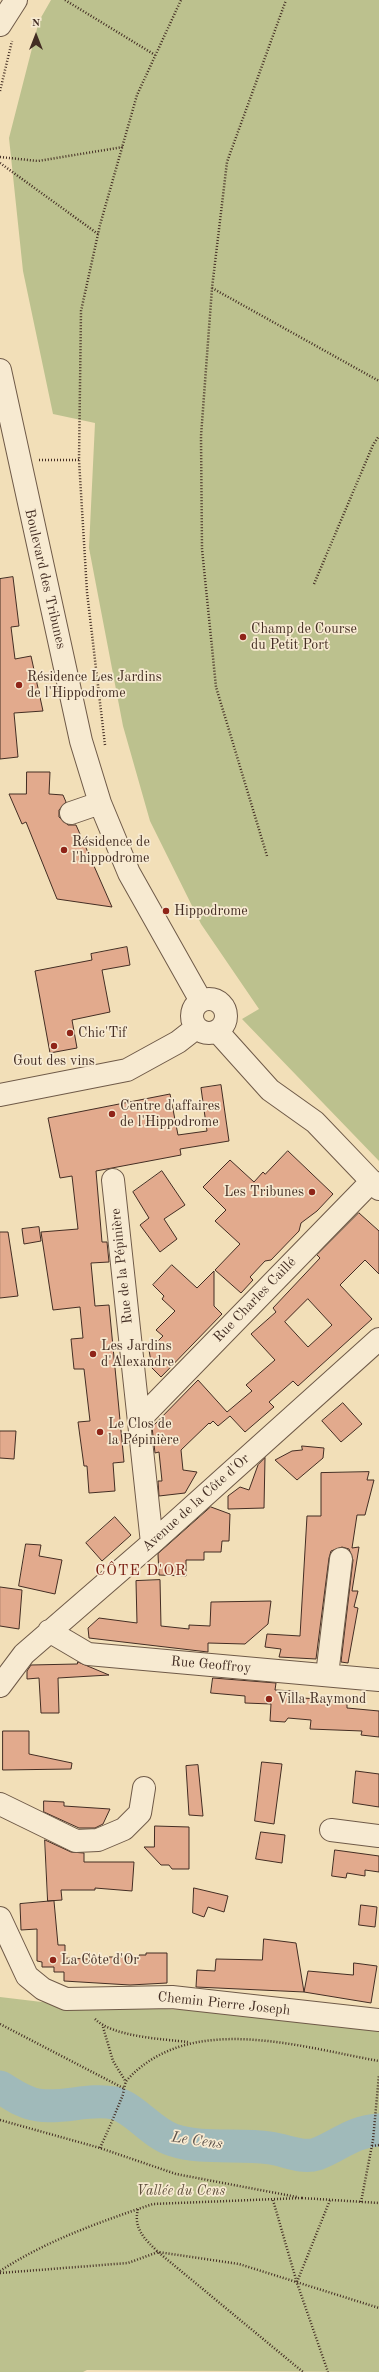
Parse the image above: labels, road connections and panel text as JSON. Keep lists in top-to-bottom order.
{
  "streets": {
    "street": [
      "Boulevard des Tribunes",
      "Rue de la Pépinière",
      "Rue Charles Caillé",
      "Avenue de la Côte d'Or",
      "Rue Geoffroy",
      "Chemin Pierre Joseph"
    ]
  },
  "crossings": [
    ["Rue de la Pépinière", "Rue Charles Caillé"],
    ["Rue de la Pépinière", "Avenue de la Côte d'Or"],
    ["Avenue de la Côte d'Or", "Rue Geoffroy"]
  ],
  "districts": ["CÔTE D'OR"],
  "water": ["Le Cens"],
  "parks": ["Vallée du Cens"],
  "places": [
    "Champ de Course du Petit Port",
    "Résidence Les Jardins de l'Hippodrome",
    "Résidence de l'hippodrome",
    "Hippodrome",
    "Chic'Tif",
    "Gout des vins",
    "Centre d'affaires de l'Hippodrome",
    "Les Tribunes",
    "Les Jardins d'Alexandre",
    "Le Clos de la Pépinière",
    "Villa Raymond",
    "La Côte d'Or"
  ],
  "north": "top"
}
